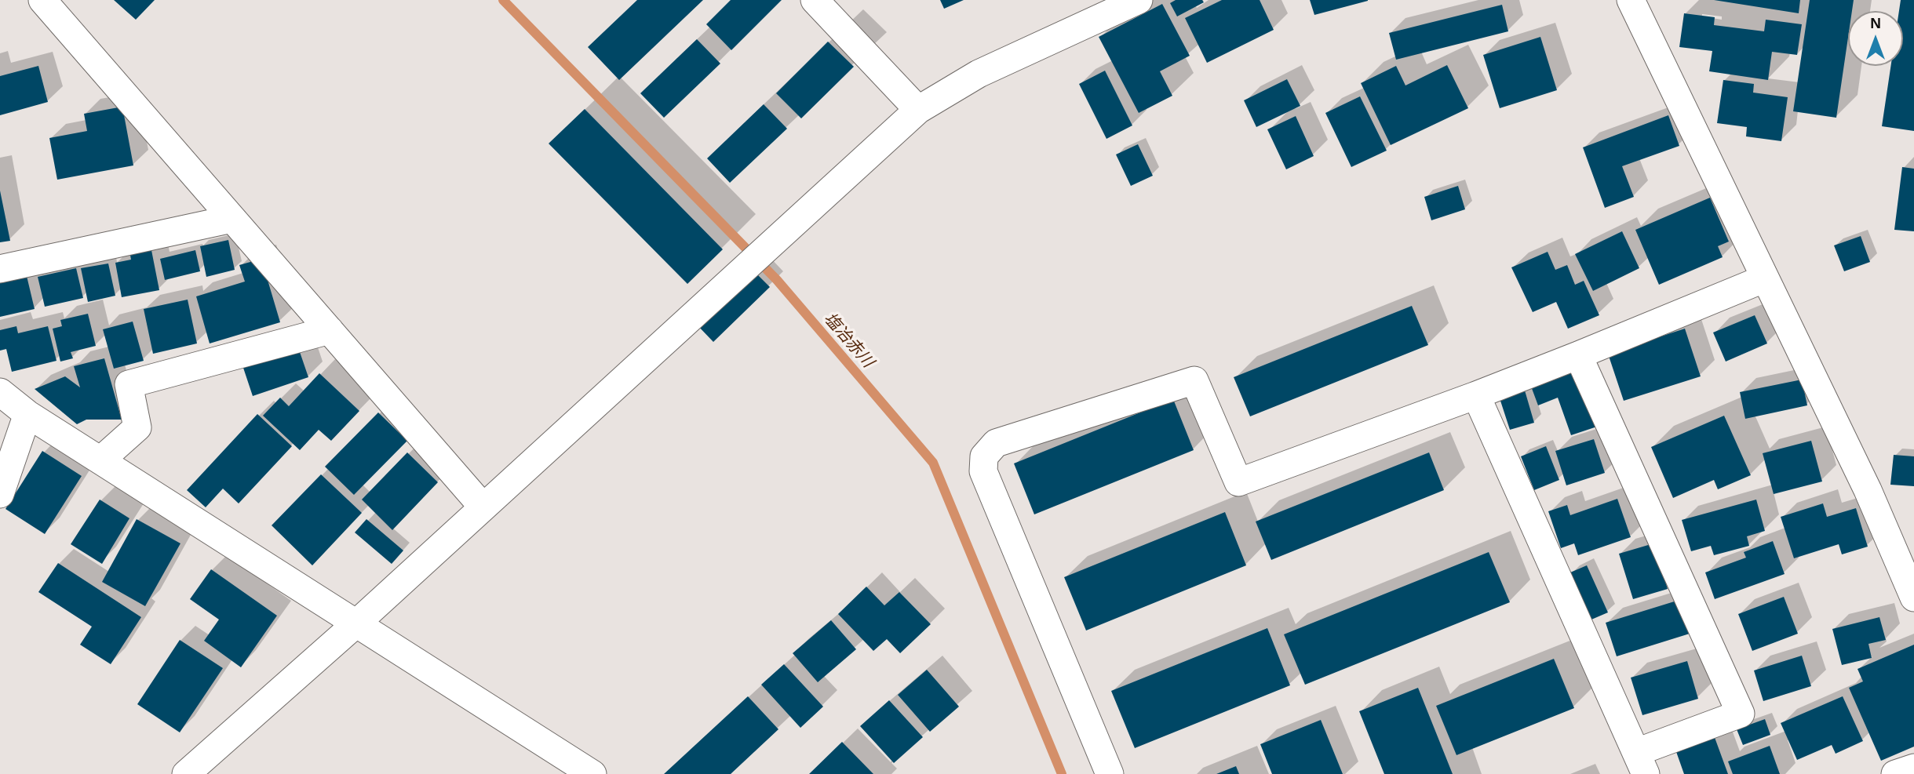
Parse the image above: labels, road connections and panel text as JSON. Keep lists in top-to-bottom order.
{
  "water": ["塩冶赤川"],
  "north": "top"
}
